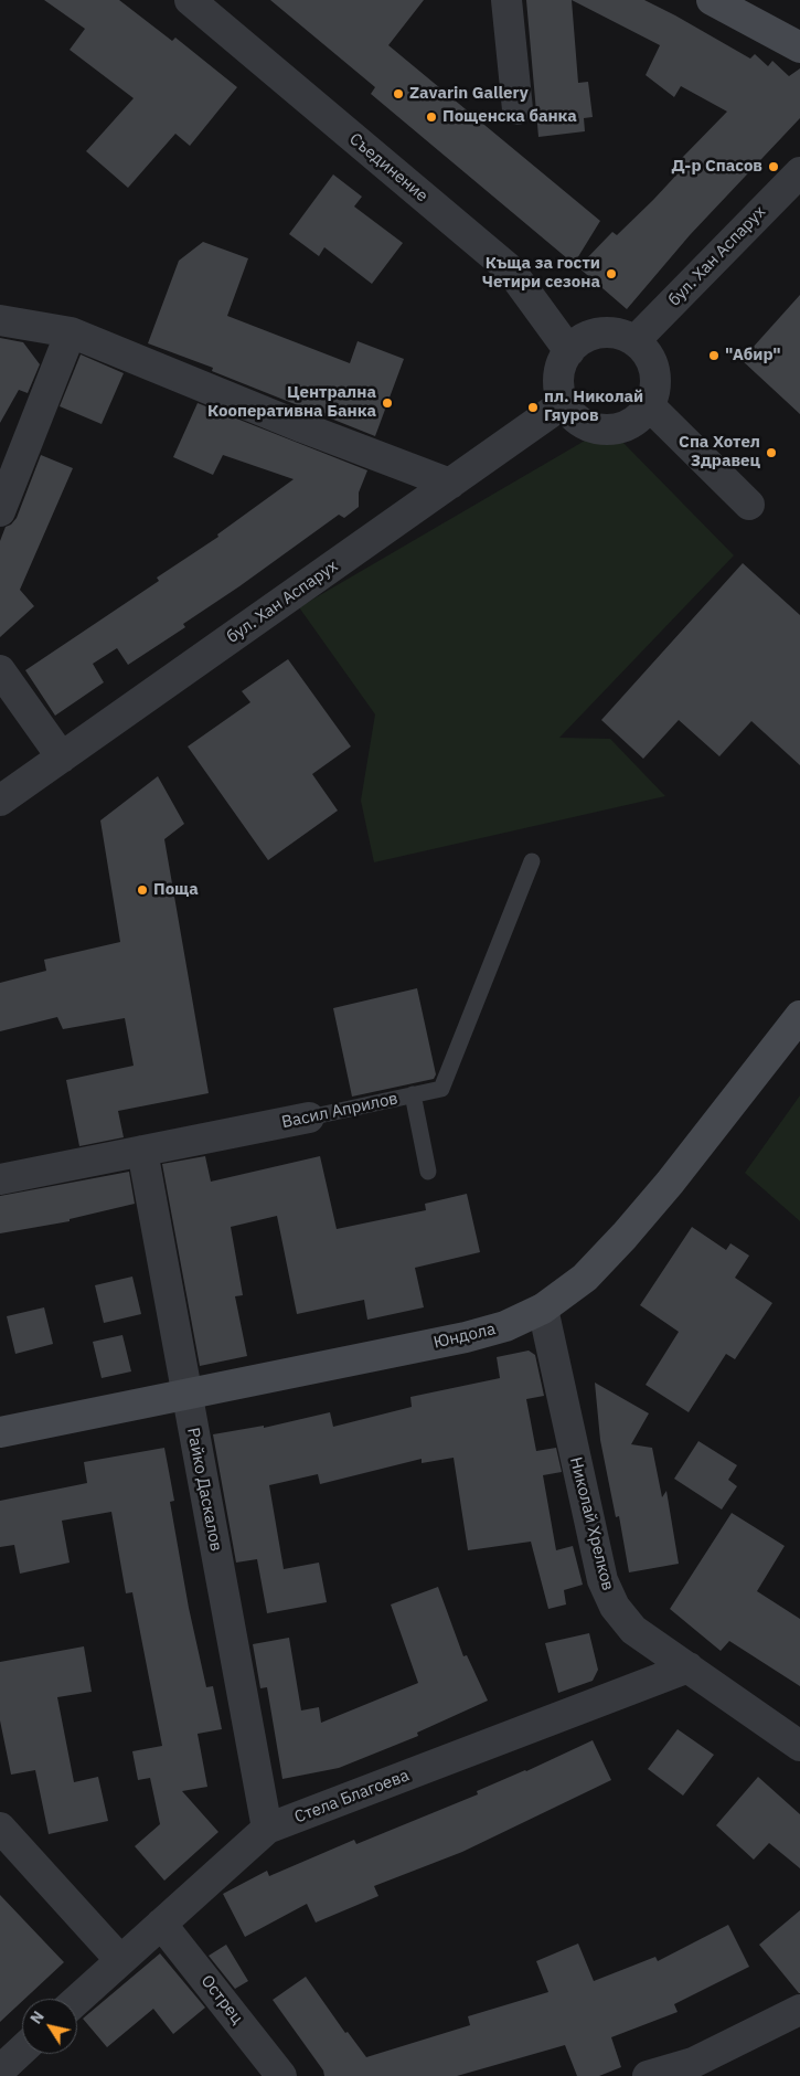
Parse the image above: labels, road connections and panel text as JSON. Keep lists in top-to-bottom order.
{
  "streets": {
    "main road": ["Юндола"],
    "street": [
      "Съединение",
      "бул. Хан Аспарух",
      "Васил Априлов",
      "Райко Даскалов",
      "Николай Хрелков",
      "Стела Благоева",
      "Острец"
    ]
  },
  "crossings": [
    ["Съединение", "бул. Хан Аспарух"],
    ["Васил Априлов", "Райко Даскалов"],
    ["Юндола", "Райко Даскалов"],
    ["Юндола", "Николай Хрелков"],
    ["Райко Даскалов", "Стела Благоева"],
    ["Николай Хрелков", "Стела Благоева"],
    ["Стела Благоева", "Острец"]
  ],
  "places": [
    "Zavarin Gallery",
    "Пощенска банка",
    "Д-р Спасов",
    "Къща за гости Четири сезона",
    "\"Абир\"",
    "Централна Кооперативна Банка",
    "пл. Николай Гяуров",
    "Спа Хотел Здравец",
    "Поща"
  ],
  "north": "top left"
}
